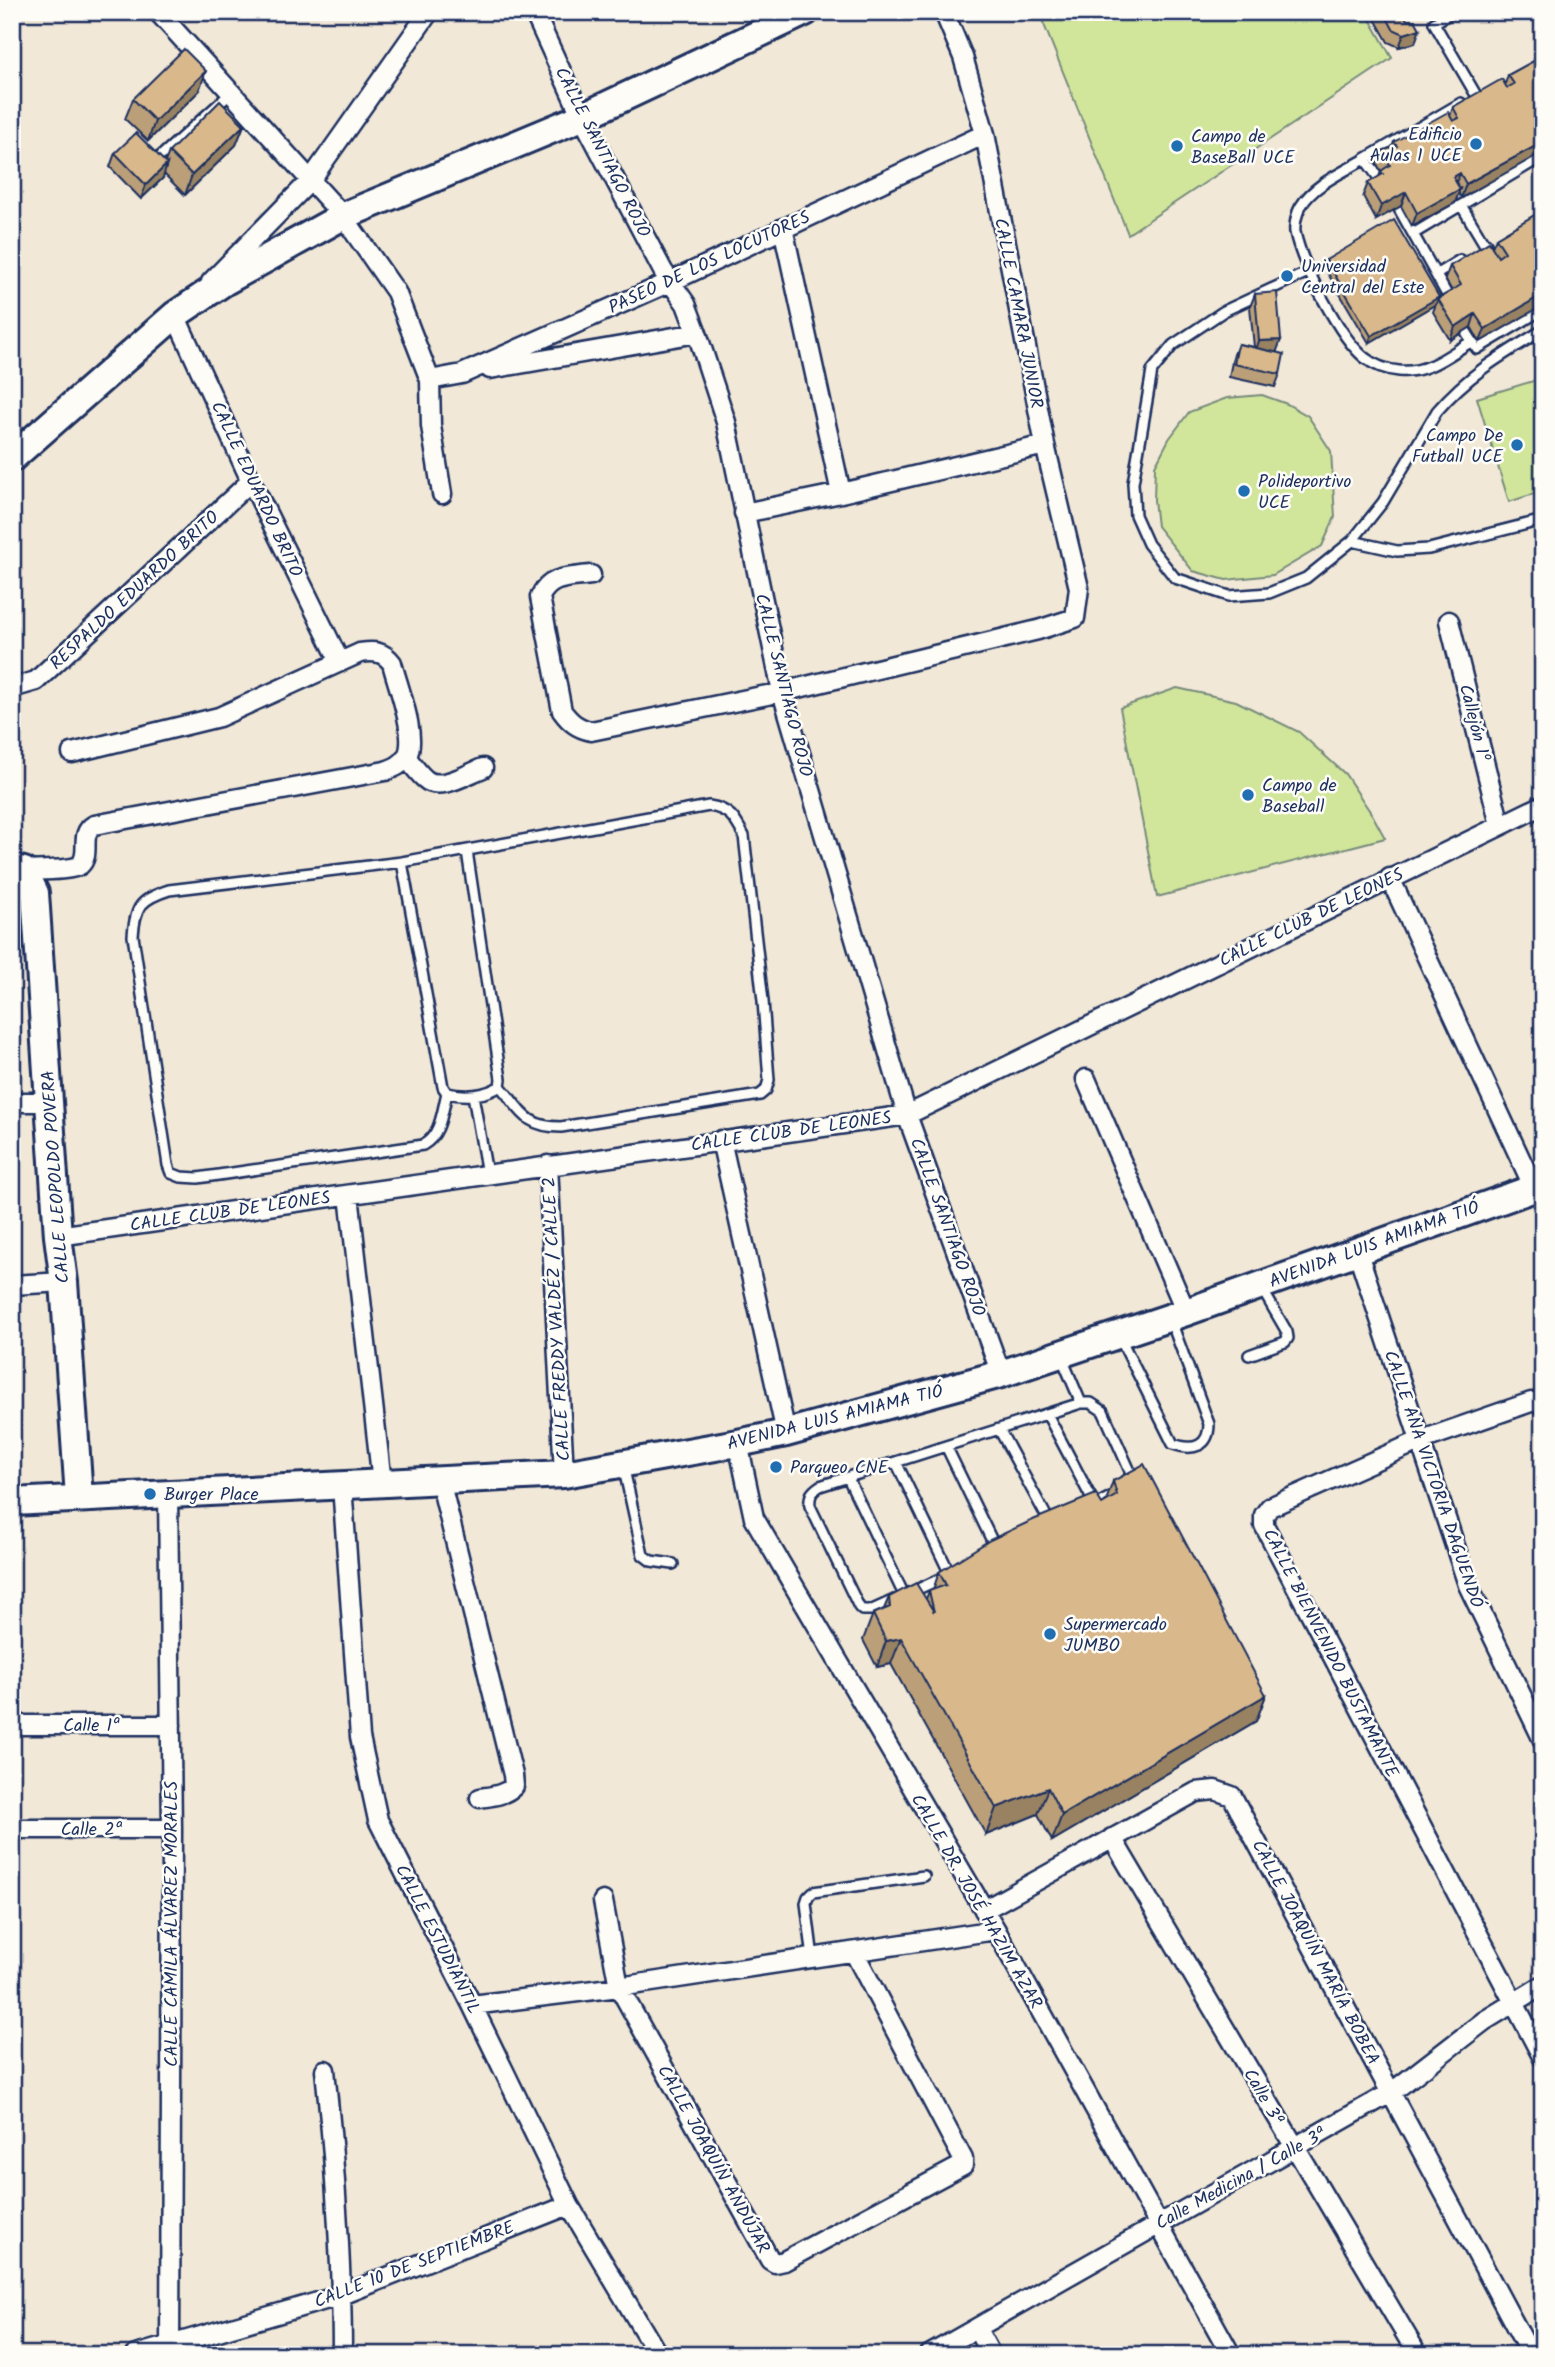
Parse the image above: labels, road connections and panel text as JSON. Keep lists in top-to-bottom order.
{
  "streets": {
    "main road": ["CALLE LEOPOLDO POVERA", "AVENIDA LUIS AMIAMA TIÓ"],
    "street": [
      "CALLE SANTIAGO ROJO",
      "PASEO DE LOS LOCUTORES",
      "CALLE CAMARA JUNIOR",
      "CALLE EDUARDO BRITO",
      "RESPALDO EDUARDO BRITO",
      "Callejón 1º",
      "CALLE CLUB DE LEONES",
      "CALLE FREDDY VALDÉZ / CALLE 2",
      "CALLE ANA VICTORIA DAGUENDÓ",
      "CALLE BIENVENIDO BUSTAMANTE",
      "Calle 1ª",
      "Calle 2ª",
      "CALLE DR. JOSÉ HAZIM AZAR",
      "CALLE CAMILA ÁLVAREZ MORALES",
      "CALLE ESTUDIANTIL",
      "CALLE JOAQUÍN MARÍA BOBEA",
      "Calle 3ª",
      "CALLE JOAQUÍN ANDÚJAR",
      "Calle Medicina / Calle 3ª",
      "CALLE 10 DE SEPTIEMBRE"
    ]
  },
  "crossings": [
    ["CALLE SANTIAGO ROJO", "PASEO DE LOS LOCUTORES"],
    ["CALLE SANTIAGO ROJO", "CALLE CAMARA JUNIOR"],
    ["CALLE SANTIAGO ROJO", "CALLE CLUB DE LEONES"],
    ["CALLE SANTIAGO ROJO", "AVENIDA LUIS AMIAMA TIÓ"],
    ["PASEO DE LOS LOCUTORES", "CALLE CAMARA JUNIOR"],
    ["CALLE EDUARDO BRITO", "RESPALDO EDUARDO BRITO"],
    ["Callejón 1º", "CALLE CLUB DE LEONES"],
    ["CALLE CLUB DE LEONES", "CALLE LEOPOLDO POVERA"],
    ["CALLE CLUB DE LEONES", "CALLE FREDDY VALDÉZ / CALLE 2"],
    ["CALLE LEOPOLDO POVERA", "AVENIDA LUIS AMIAMA TIÓ"],
    ["AVENIDA LUIS AMIAMA TIÓ", "CALLE FREDDY VALDÉZ / CALLE 2"],
    ["AVENIDA LUIS AMIAMA TIÓ", "CALLE ANA VICTORIA DAGUENDÓ"],
    ["AVENIDA LUIS AMIAMA TIÓ", "CALLE DR. JOSÉ HAZIM AZAR"],
    ["AVENIDA LUIS AMIAMA TIÓ", "CALLE CAMILA ÁLVAREZ MORALES"],
    ["AVENIDA LUIS AMIAMA TIÓ", "CALLE ESTUDIANTIL"],
    ["CALLE ANA VICTORIA DAGUENDÓ", "CALLE BIENVENIDO BUSTAMANTE"],
    ["CALLE BIENVENIDO BUSTAMANTE", "Calle Medicina / Calle 3ª"],
    ["Calle 1ª", "CALLE CAMILA ÁLVAREZ MORALES"],
    ["Calle 2ª", "CALLE CAMILA ÁLVAREZ MORALES"],
    ["CALLE DR. JOSÉ HAZIM AZAR", "CALLE JOAQUÍN MARÍA BOBEA"],
    ["CALLE DR. JOSÉ HAZIM AZAR", "Calle Medicina / Calle 3ª"],
    ["CALLE CAMILA ÁLVAREZ MORALES", "CALLE 10 DE SEPTIEMBRE"],
    ["CALLE ESTUDIANTIL", "CALLE 10 DE SEPTIEMBRE"],
    ["CALLE JOAQUÍN MARÍA BOBEA", "Calle 3ª"],
    ["CALLE JOAQUÍN MARÍA BOBEA", "Calle Medicina / Calle 3ª"],
    ["Calle 3ª", "Calle Medicina / Calle 3ª"]
  ],
  "places": [
    "Edificio Aulas 1 UCE",
    "Campo de BaseBall UCE",
    "Universidad Central del Este",
    "Campo De Futball UCE",
    "Polideportivo UCE",
    "Campo de Baseball",
    "Parqueo CNE",
    "Burger Place",
    "Supermercado JUMBO"
  ]
}
